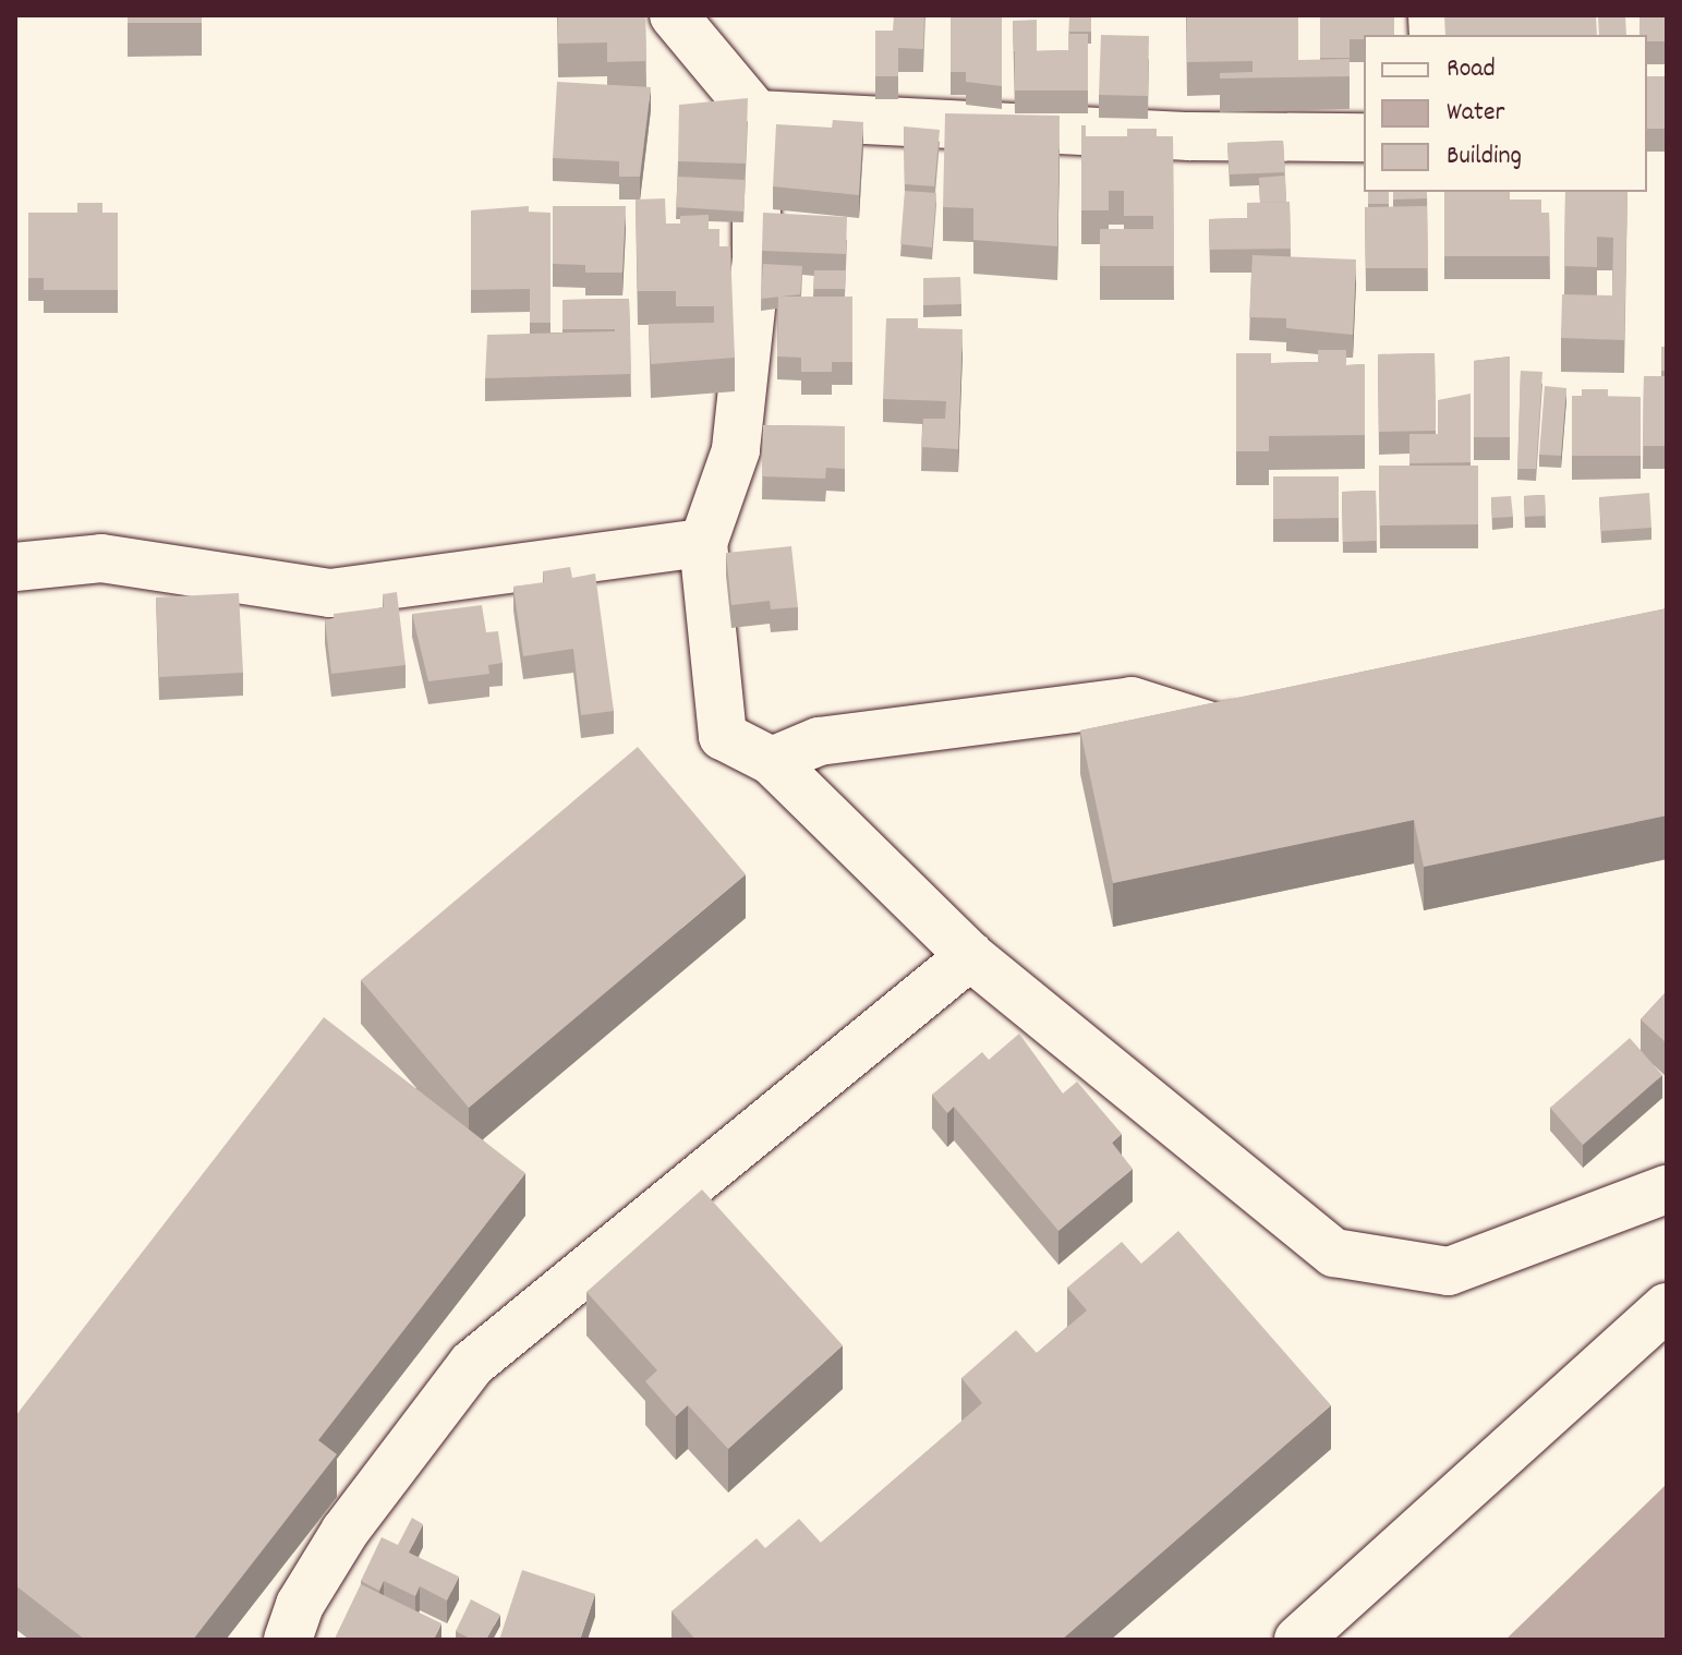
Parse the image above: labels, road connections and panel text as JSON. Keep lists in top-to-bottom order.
{
  "legend": ["Road", "Water", "Building"]
}
